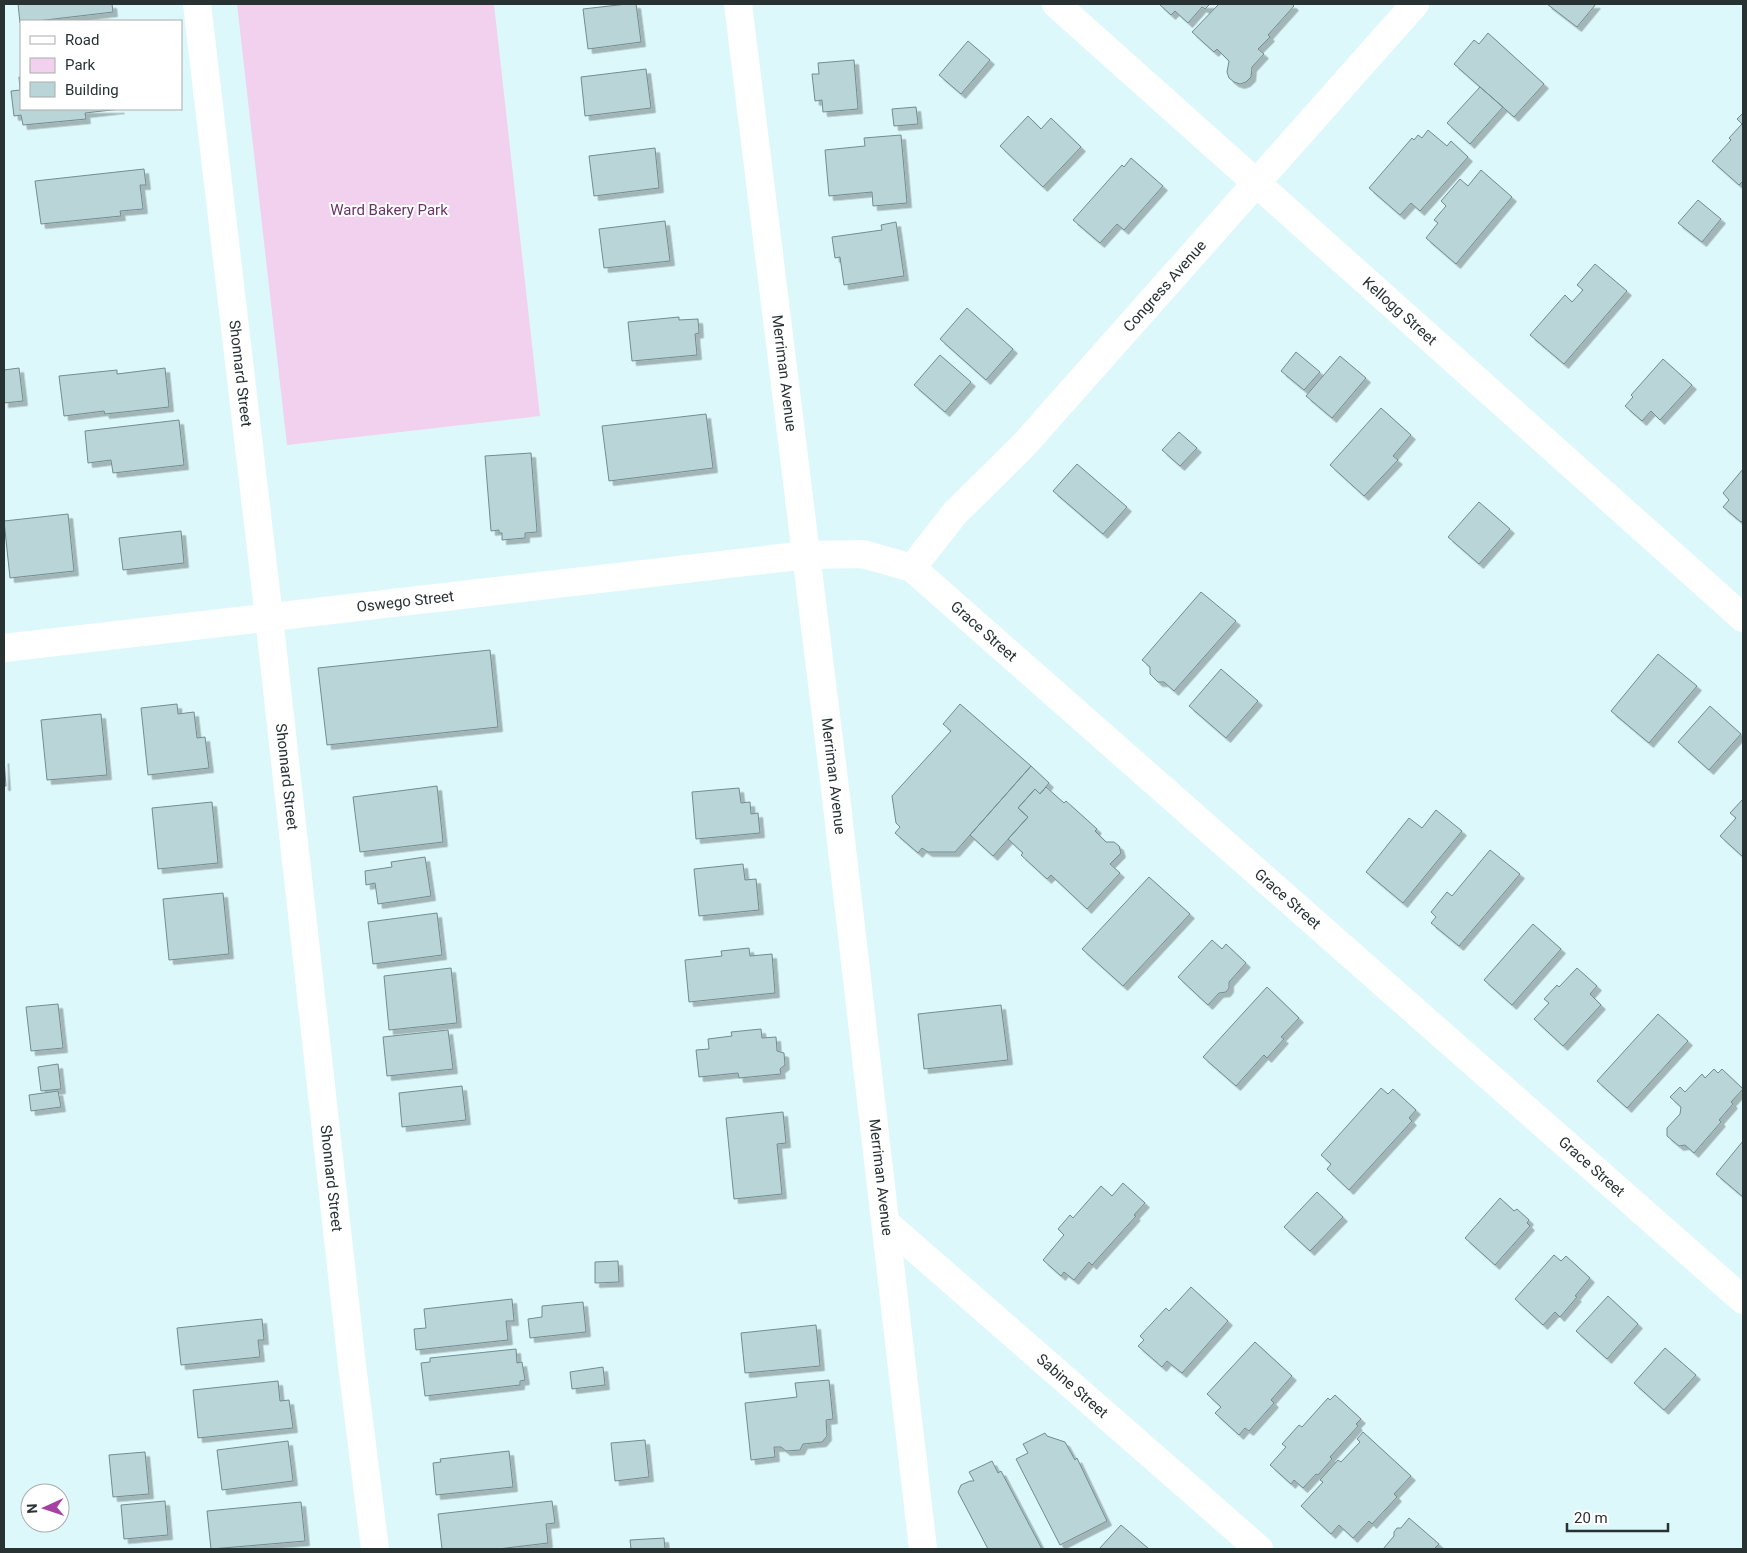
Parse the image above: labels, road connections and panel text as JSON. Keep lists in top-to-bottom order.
{
  "streets": {
    "street": [
      "Congress Avenue",
      "Kellogg Street",
      "Shonnard Street",
      "Merriman Avenue",
      "Oswego Street",
      "Grace Street",
      "Sabine Street"
    ]
  },
  "crossings": [
    ["Congress Avenue", "Kellogg Street"],
    ["Congress Avenue", "Grace Street"],
    ["Shonnard Street", "Oswego Street"],
    ["Merriman Avenue", "Oswego Street"],
    ["Merriman Avenue", "Grace Street"],
    ["Merriman Avenue", "Sabine Street"],
    ["Oswego Street", "Grace Street"]
  ],
  "parks": ["Ward Bakery Park"],
  "legend": ["Road", "Park", "Building"],
  "scale_bar": "20 m",
  "north": "left"
}
